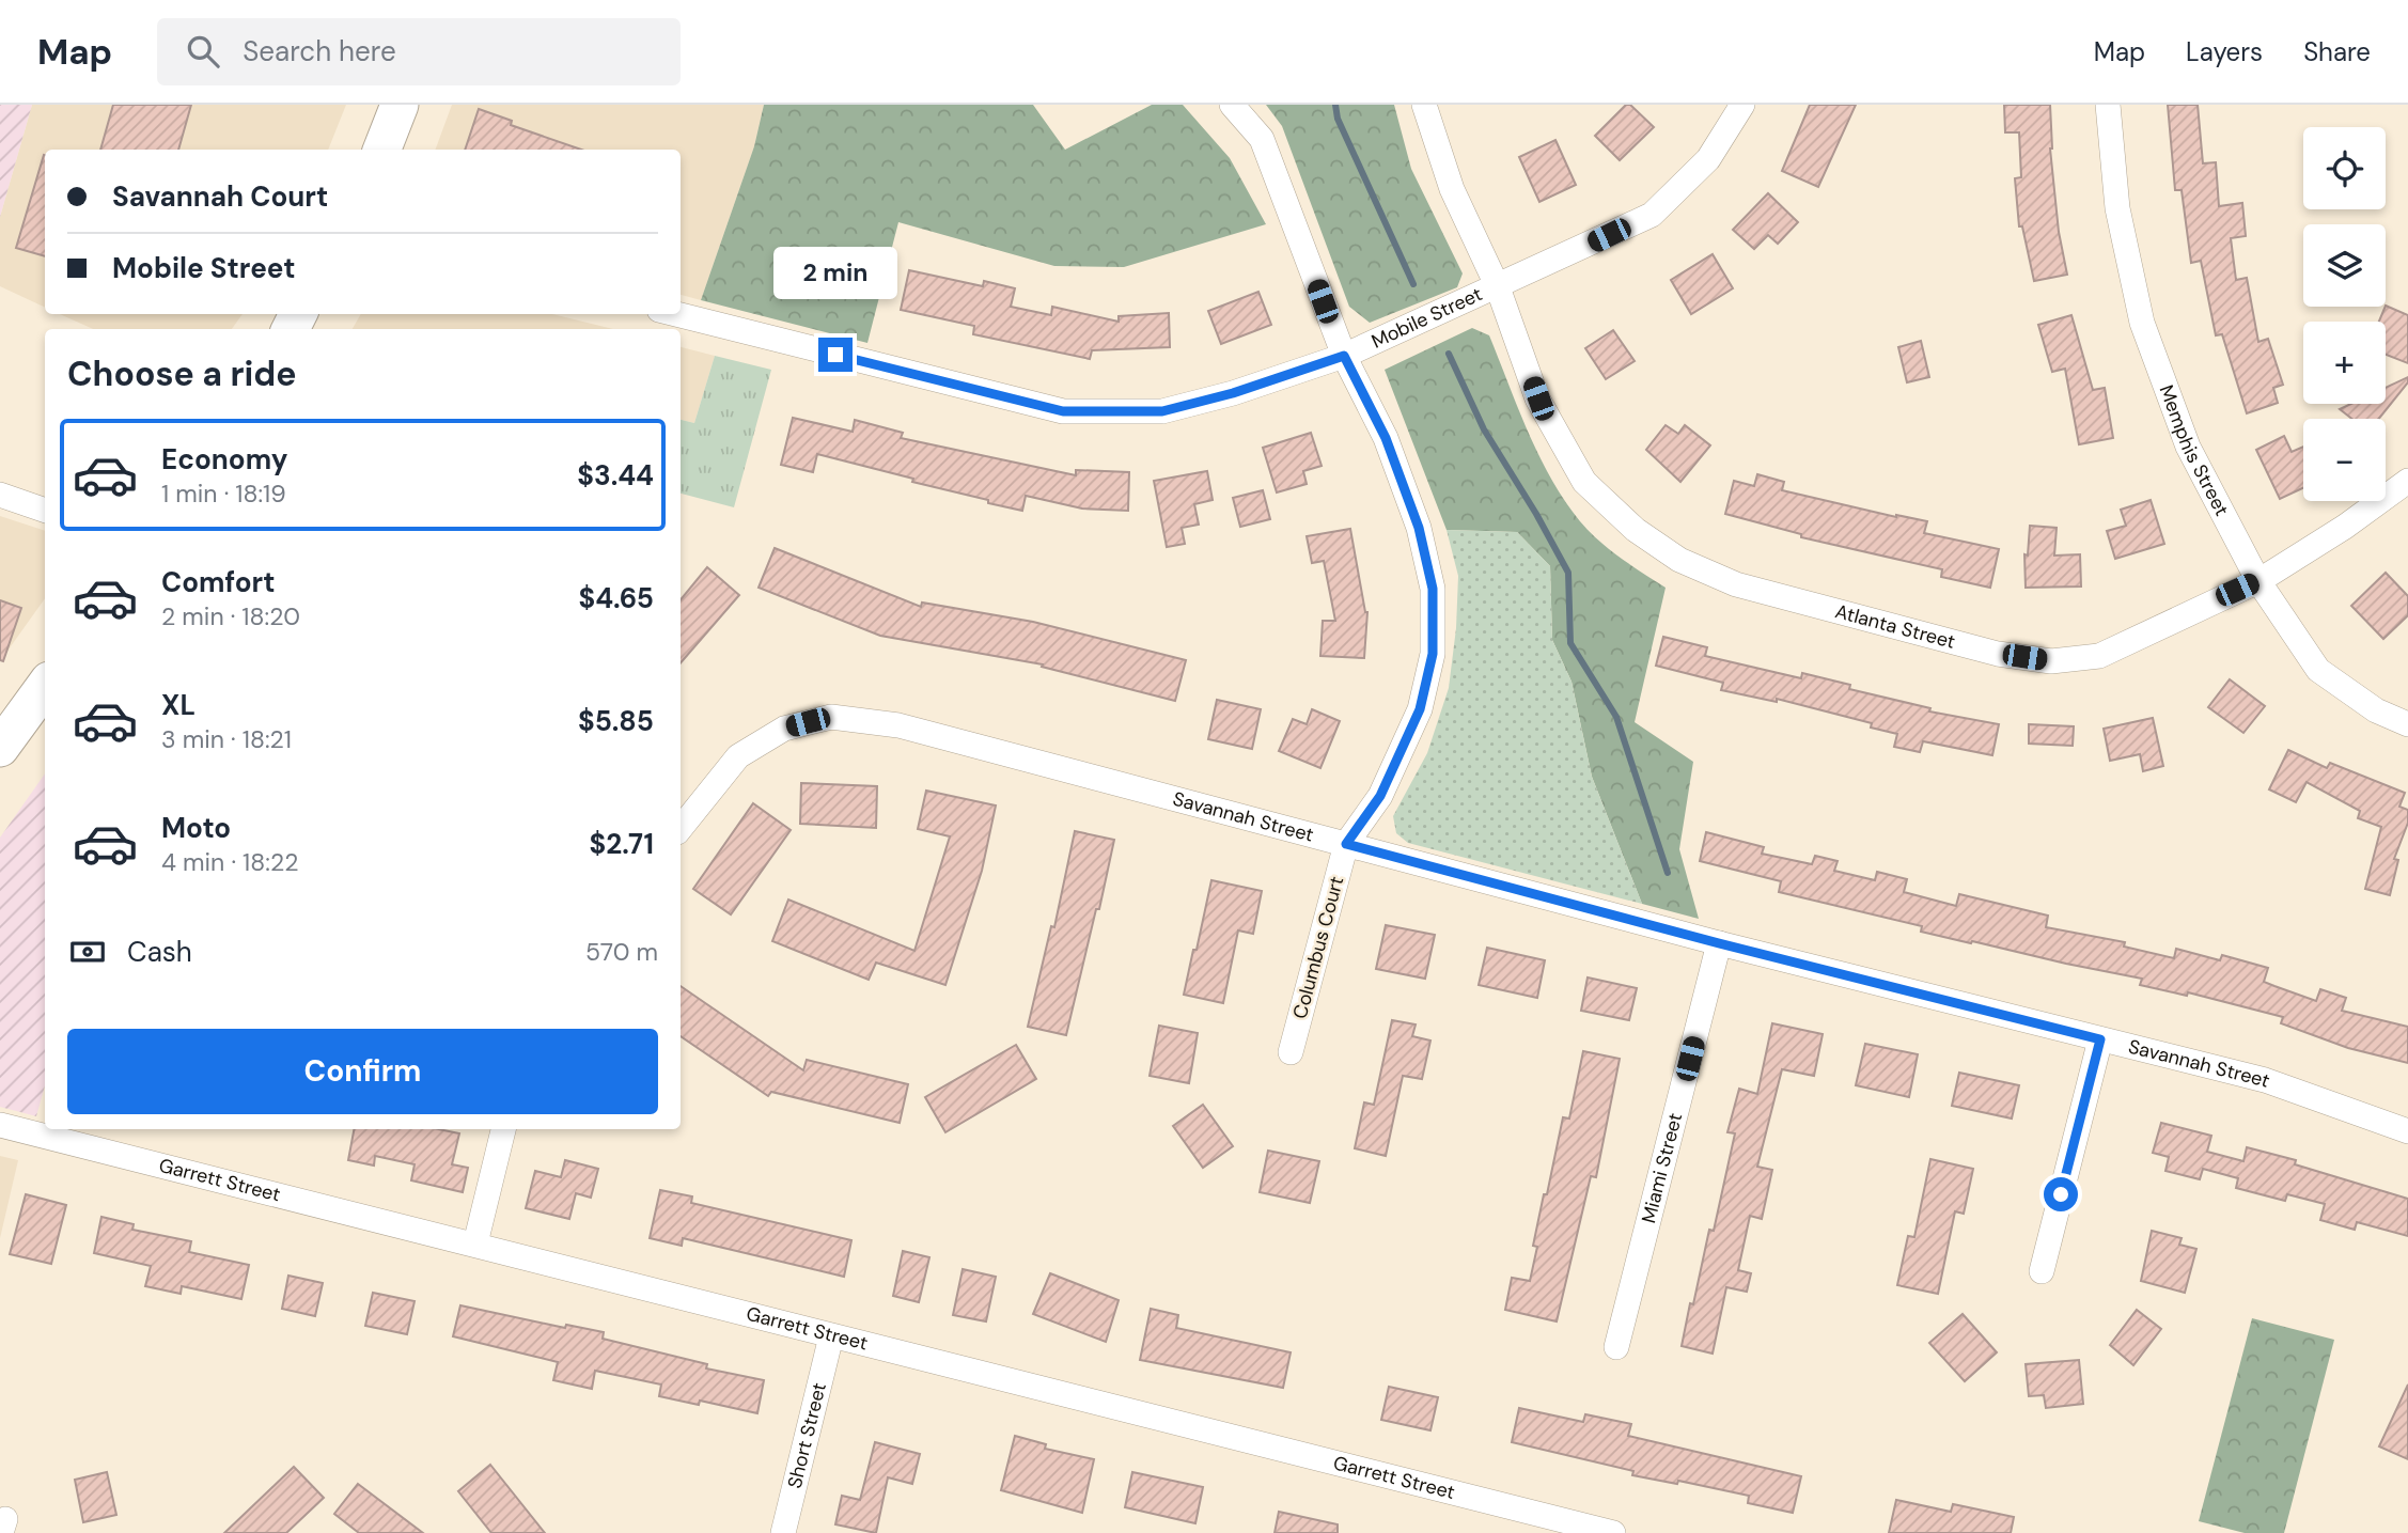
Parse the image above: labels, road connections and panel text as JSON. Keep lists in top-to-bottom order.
{
  "streets": {
    "street": [
      "Mobile Street",
      "Memphis Street",
      "Atlanta Street",
      "Savannah Street",
      "Columbus Court",
      "Miami Street",
      "Garrett Street",
      "Short Street"
    ]
  },
  "crossings": [
    ["Mobile Street", "Atlanta Street"],
    ["Memphis Street", "Atlanta Street"],
    ["Savannah Street", "Columbus Court"],
    ["Savannah Street", "Miami Street"],
    ["Garrett Street", "Short Street"]
  ],
  "page": {
    "header": "Map",
    "search": "Search here",
    "nav": ["Map", "Layers", "Share"],
    "map_buttons": ["+", "−"],
    "banner": ["Savannah Court", "Mobile Street"],
    "bubble": "2 min",
    "heading": "Choose a ride",
    "list": [
      {
        "name": "Economy",
        "note": "1 min · 18:19",
        "value": "$3.44"
      },
      {
        "name": "Comfort",
        "note": "2 min · 18:20",
        "value": "$4.65"
      },
      {
        "name": "XL",
        "note": "3 min · 18:21",
        "value": "$5.85"
      },
      {
        "name": "Moto",
        "note": "4 min · 18:22",
        "value": "$2.71"
      }
    ],
    "pay": ["Cash", "570 m"],
    "buttons": "Confirm"
  }
}
